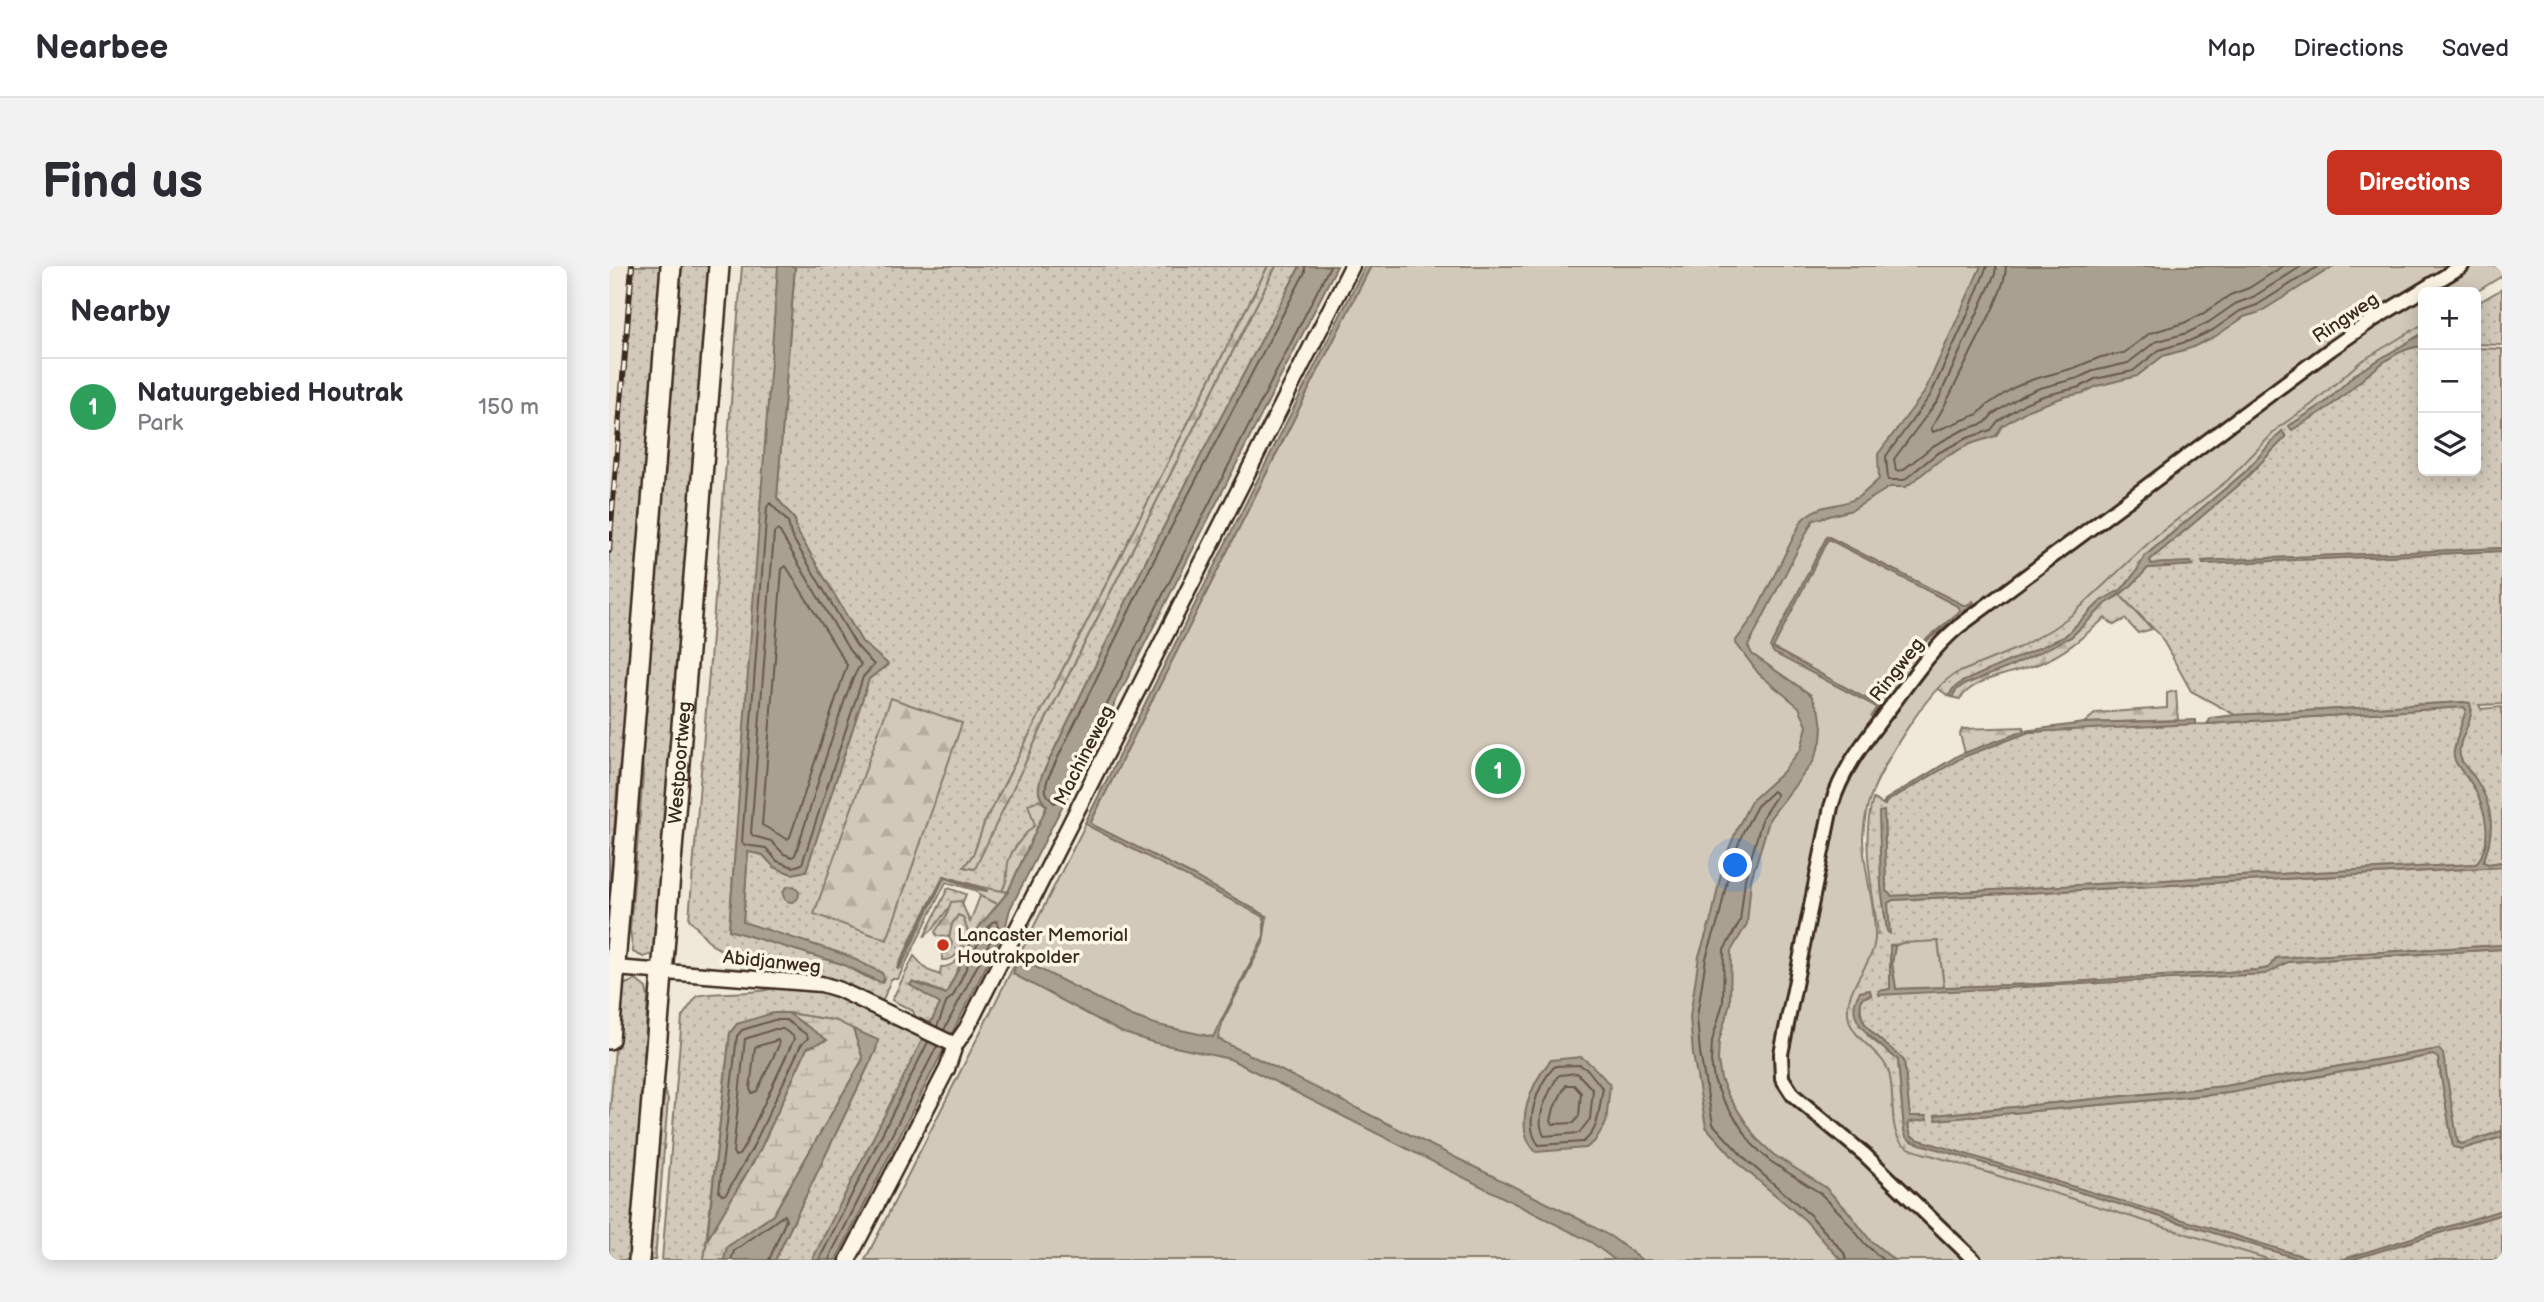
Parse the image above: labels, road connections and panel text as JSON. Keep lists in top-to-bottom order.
{
  "streets": {
    "main road": ["Westpoortweg"],
    "street": ["Ringweg", "Machineweg", "Abidjanweg"]
  },
  "crossings": [
    ["Machineweg", "Abidjanweg"],
    ["Westpoortweg", "Abidjanweg"]
  ],
  "places": ["Lancaster Memorial Houtrakpolder"],
  "page": {
    "header": "Nearbee",
    "nav": ["Map", "Directions", "Saved"],
    "buttons": "Directions",
    "title": "Find us",
    "heading": "Nearby",
    "map_buttons": ["+", "−"],
    "list": [
      {
        "mark": "1",
        "name": "Natuurgebied Houtrak",
        "note": "Park",
        "value": "150 m"
      }
    ],
    "pins": "1"
  }
}
